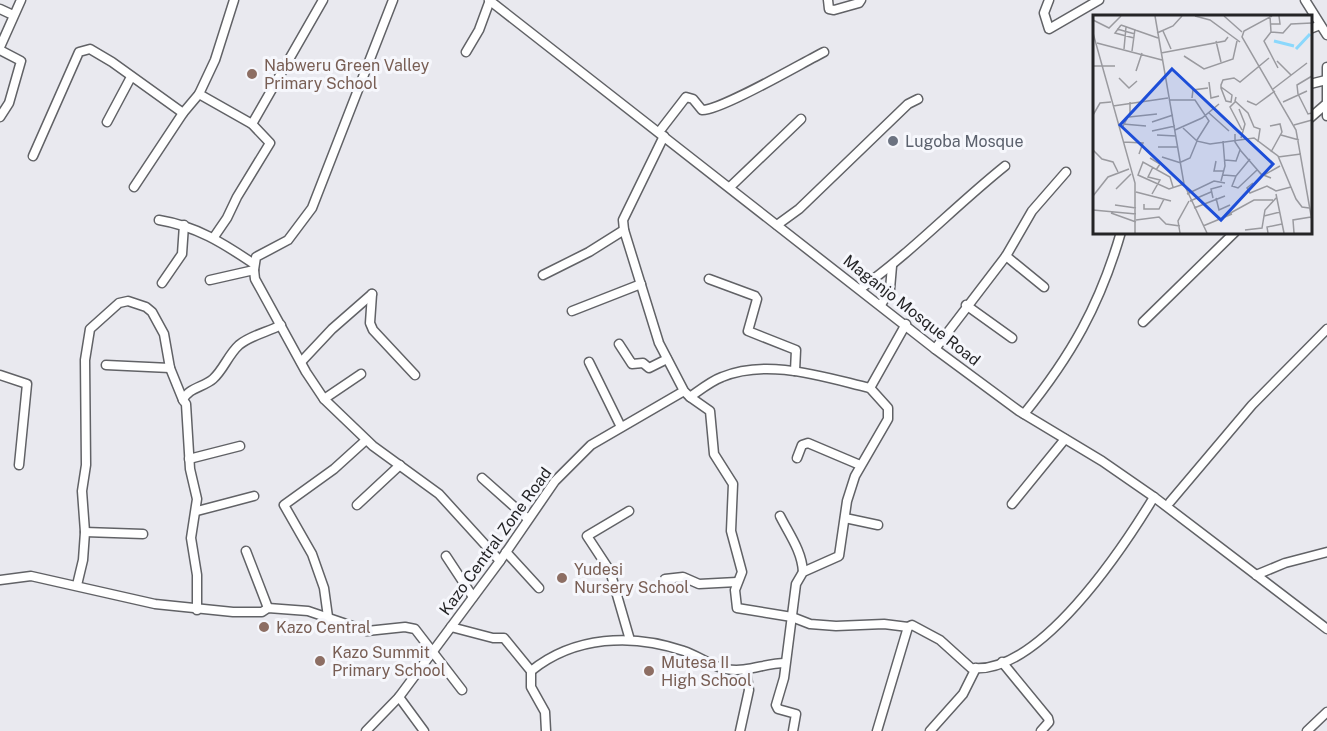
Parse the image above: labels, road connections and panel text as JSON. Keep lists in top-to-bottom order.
{
  "streets": {
    "street": ["Maganjo Mosque Road", "Kazo Central Zone Road"]
  },
  "places": [
    "Nabweru Green Valley Primary School",
    "Lugoba Mosque",
    "Yudesi Nursery School",
    "Kazo Central",
    "Kazo Summit Primary School",
    "Mutesa II High School"
  ]
}
